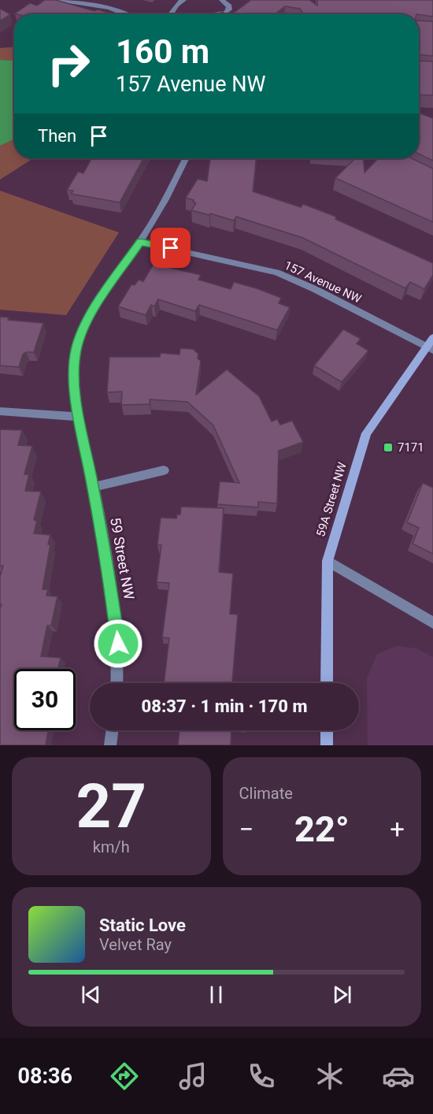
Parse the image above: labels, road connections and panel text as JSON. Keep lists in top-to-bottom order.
{
  "streets": {
    "street": ["157 Avenue NW", "59A Street NW", "59 Street NW"]
  },
  "crossings": [
    ["157 Avenue NW", "59A Street NW"],
    ["157 Avenue NW", "59 Street NW"]
  ],
  "places": {
    "transit": ["7171"]
  },
  "page": {
    "turn": ["160 m", "157 Avenue NW"],
    "then": "Then",
    "limit": "30",
    "trip": "08:37 · 1 min · 170 m",
    "tile": [
      ["27", "km/h"],
      "Climate"
    ],
    "heat": ["−", "22°", "+"],
    "song": ["Static Love", "Velvet Ray"],
    "tabs": "08:36"
  }
}
